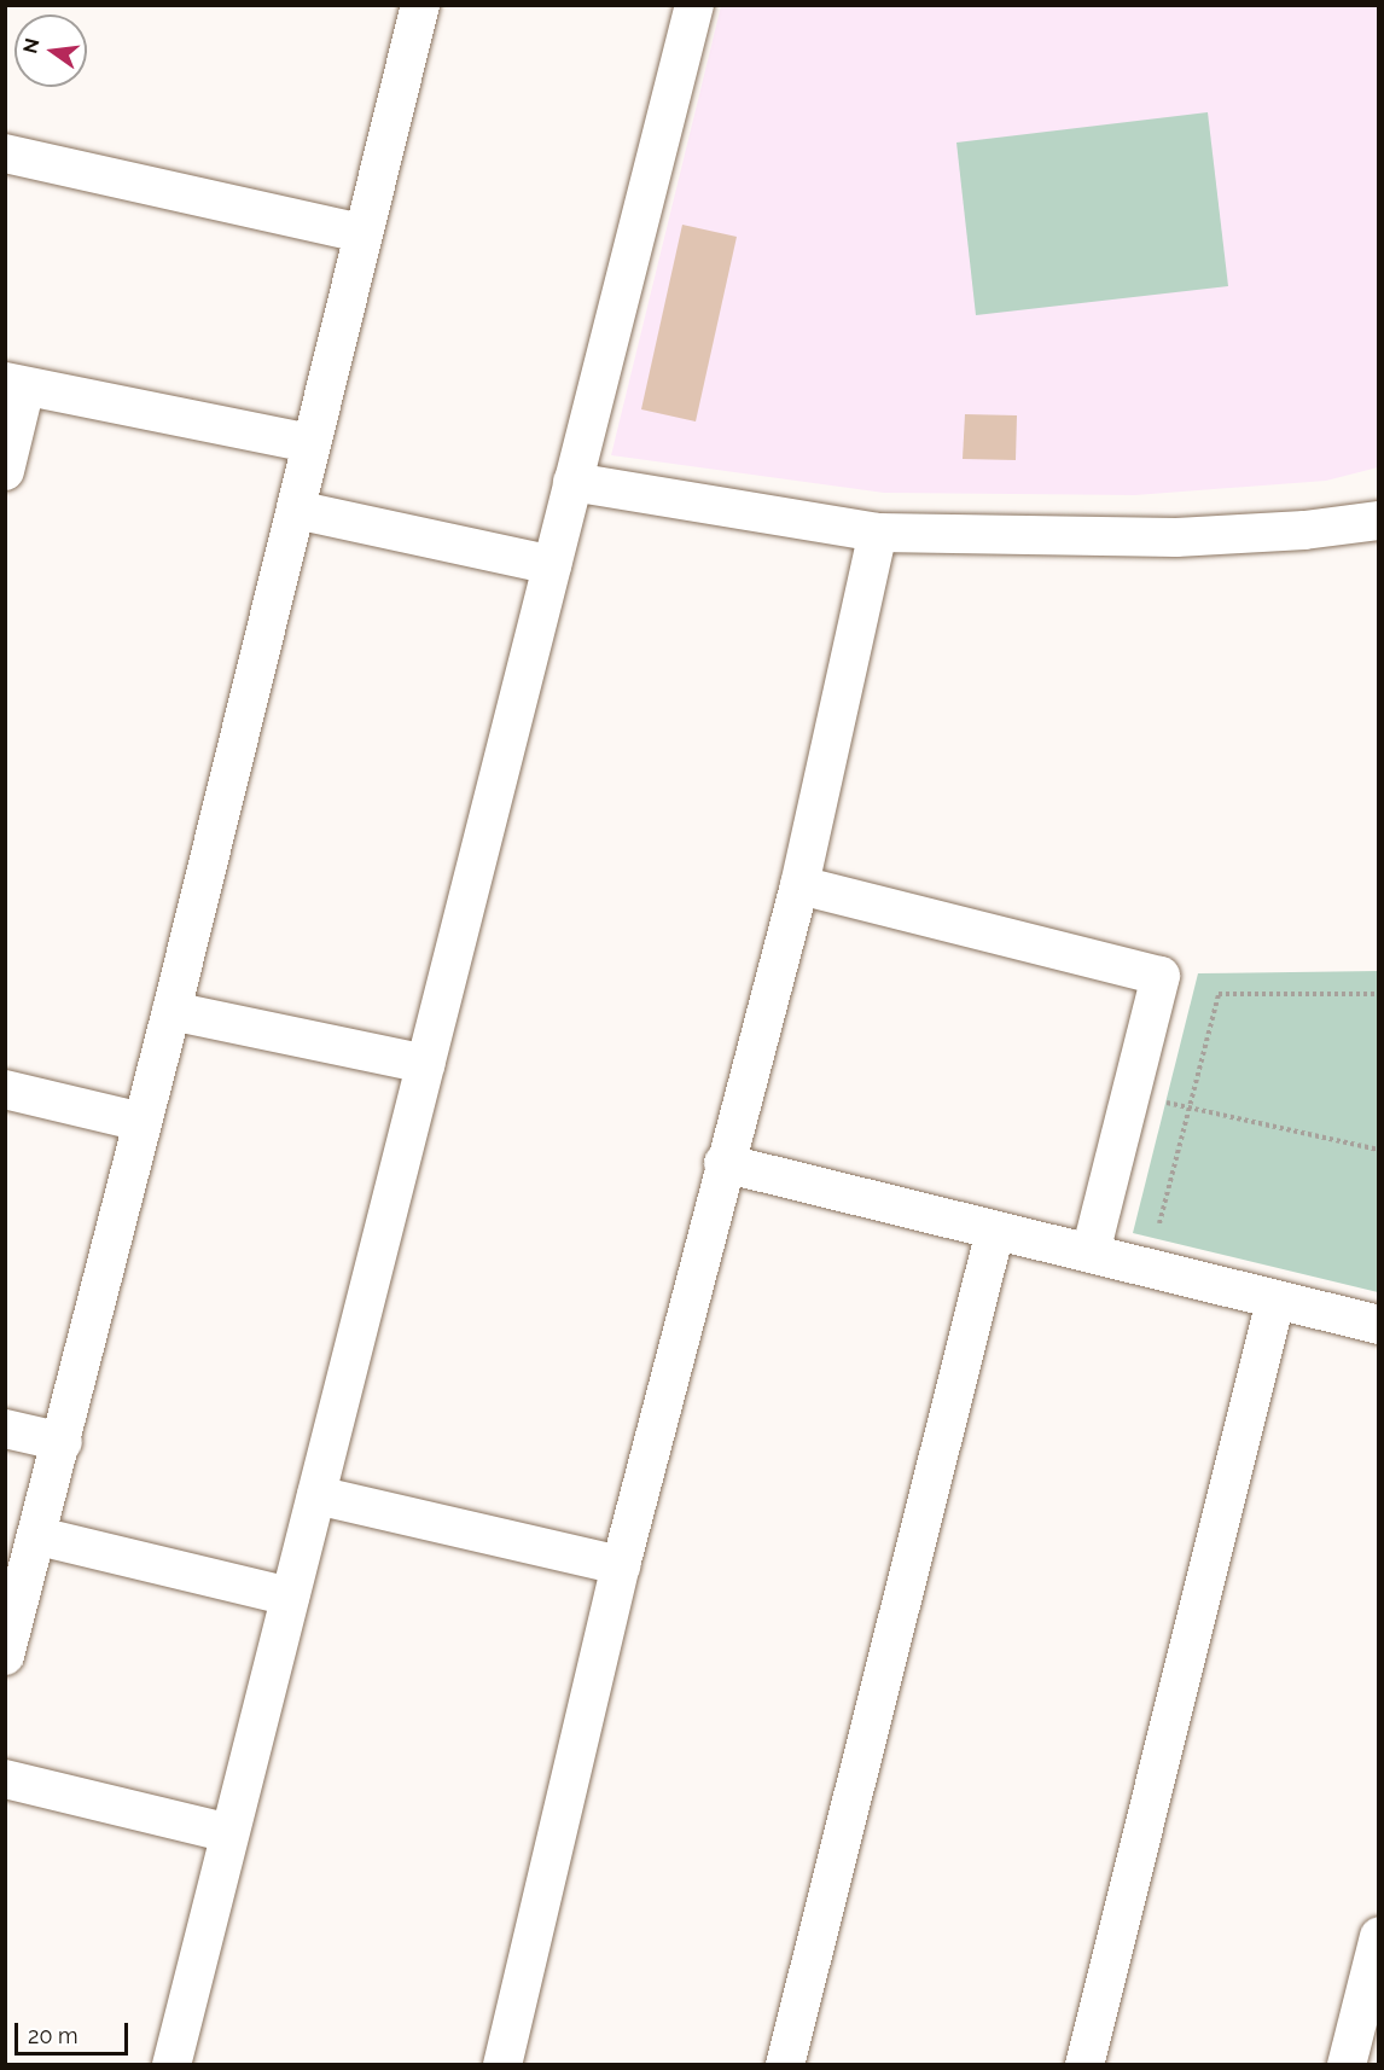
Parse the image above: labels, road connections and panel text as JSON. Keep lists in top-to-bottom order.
{
  "scale_bar": "20 m",
  "north": "left"
}
